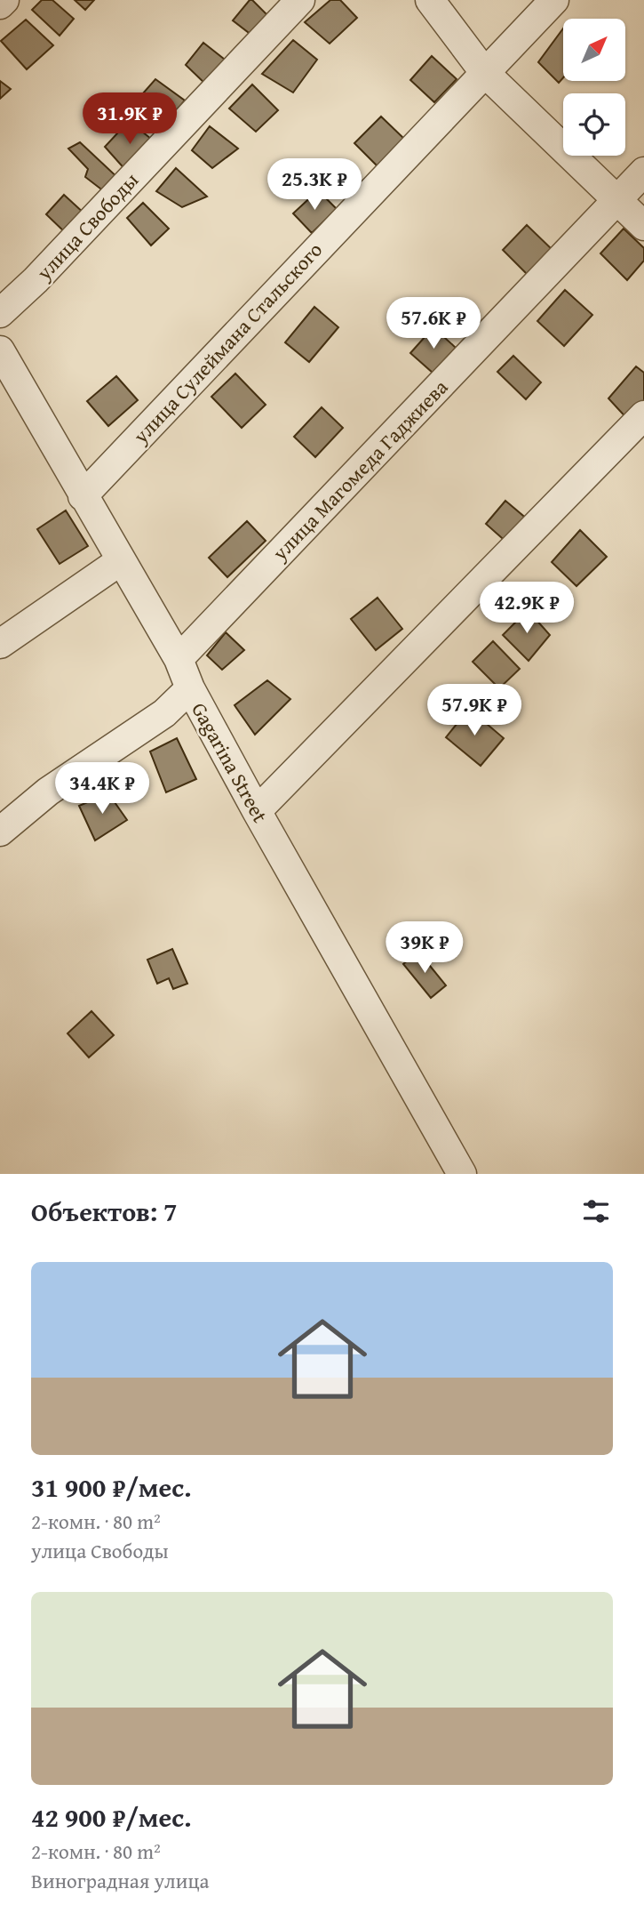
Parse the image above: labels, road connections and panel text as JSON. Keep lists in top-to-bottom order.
{
  "streets": {
    "street": [
      "улица Свободы",
      "улица Сулеймана Стальского",
      "улица Магомеда Гаджиева",
      "Gagarina Street"
    ]
  },
  "crossings": [
    ["улица Сулеймана Стальского", "Gagarina Street"],
    ["улица Магомеда Гаджиева", "Gagarina Street"]
  ],
  "north": "top right",
  "page": {
    "price": [
      "31.9K ₽",
      "25.3K ₽",
      "57.6K ₽",
      "42.9K ₽",
      "57.9K ₽",
      "34.4K ₽",
      "39K ₽"
    ],
    "heading": "Объектов: 7",
    "list": [
      {
        "name": "31 900 ₽/мес.",
        "note": "2-комн. · 80 m² · улица Свободы"
      },
      {
        "name": "42 900 ₽/мес.",
        "note": "2-комн. · 80 m² · Виноградная улица"
      }
    ]
  }
}
